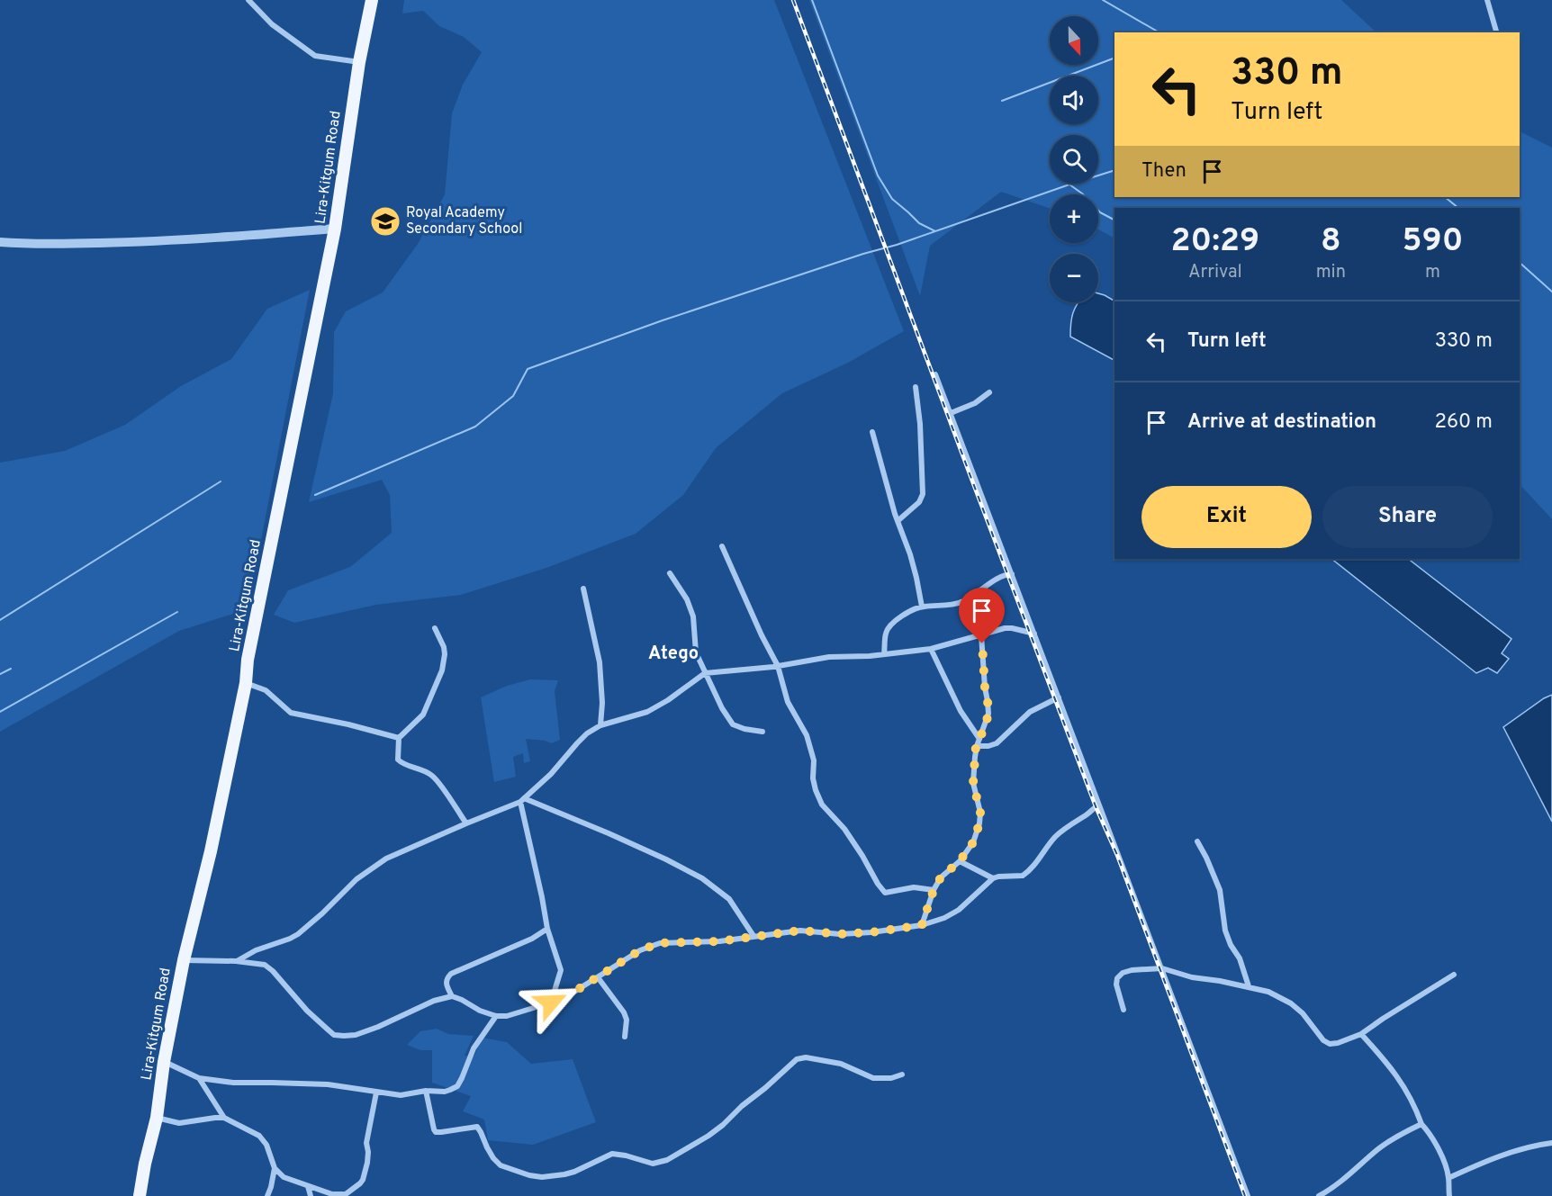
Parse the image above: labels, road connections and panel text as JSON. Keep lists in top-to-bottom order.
{
  "streets": {
    "main road": ["Lira-Kitgum Road"]
  },
  "districts": ["Atego"],
  "places": {
    "school or university": ["Royal Academy Secondary School"]
  },
  "north": "bottom",
  "page": {
    "map_buttons": ["+", "−"],
    "turn": ["330 m", "Turn left"],
    "then": "Then",
    "eta": [
      "20:29",
      "Arrival",
      "8",
      "min",
      "590",
      "m"
    ],
    "list": [
      {
        "name": "Turn left",
        "value": "330 m"
      },
      {
        "name": "Arrive at destination",
        "value": "260 m"
      }
    ],
    "buttons": ["Exit", "Share"]
  }
}
